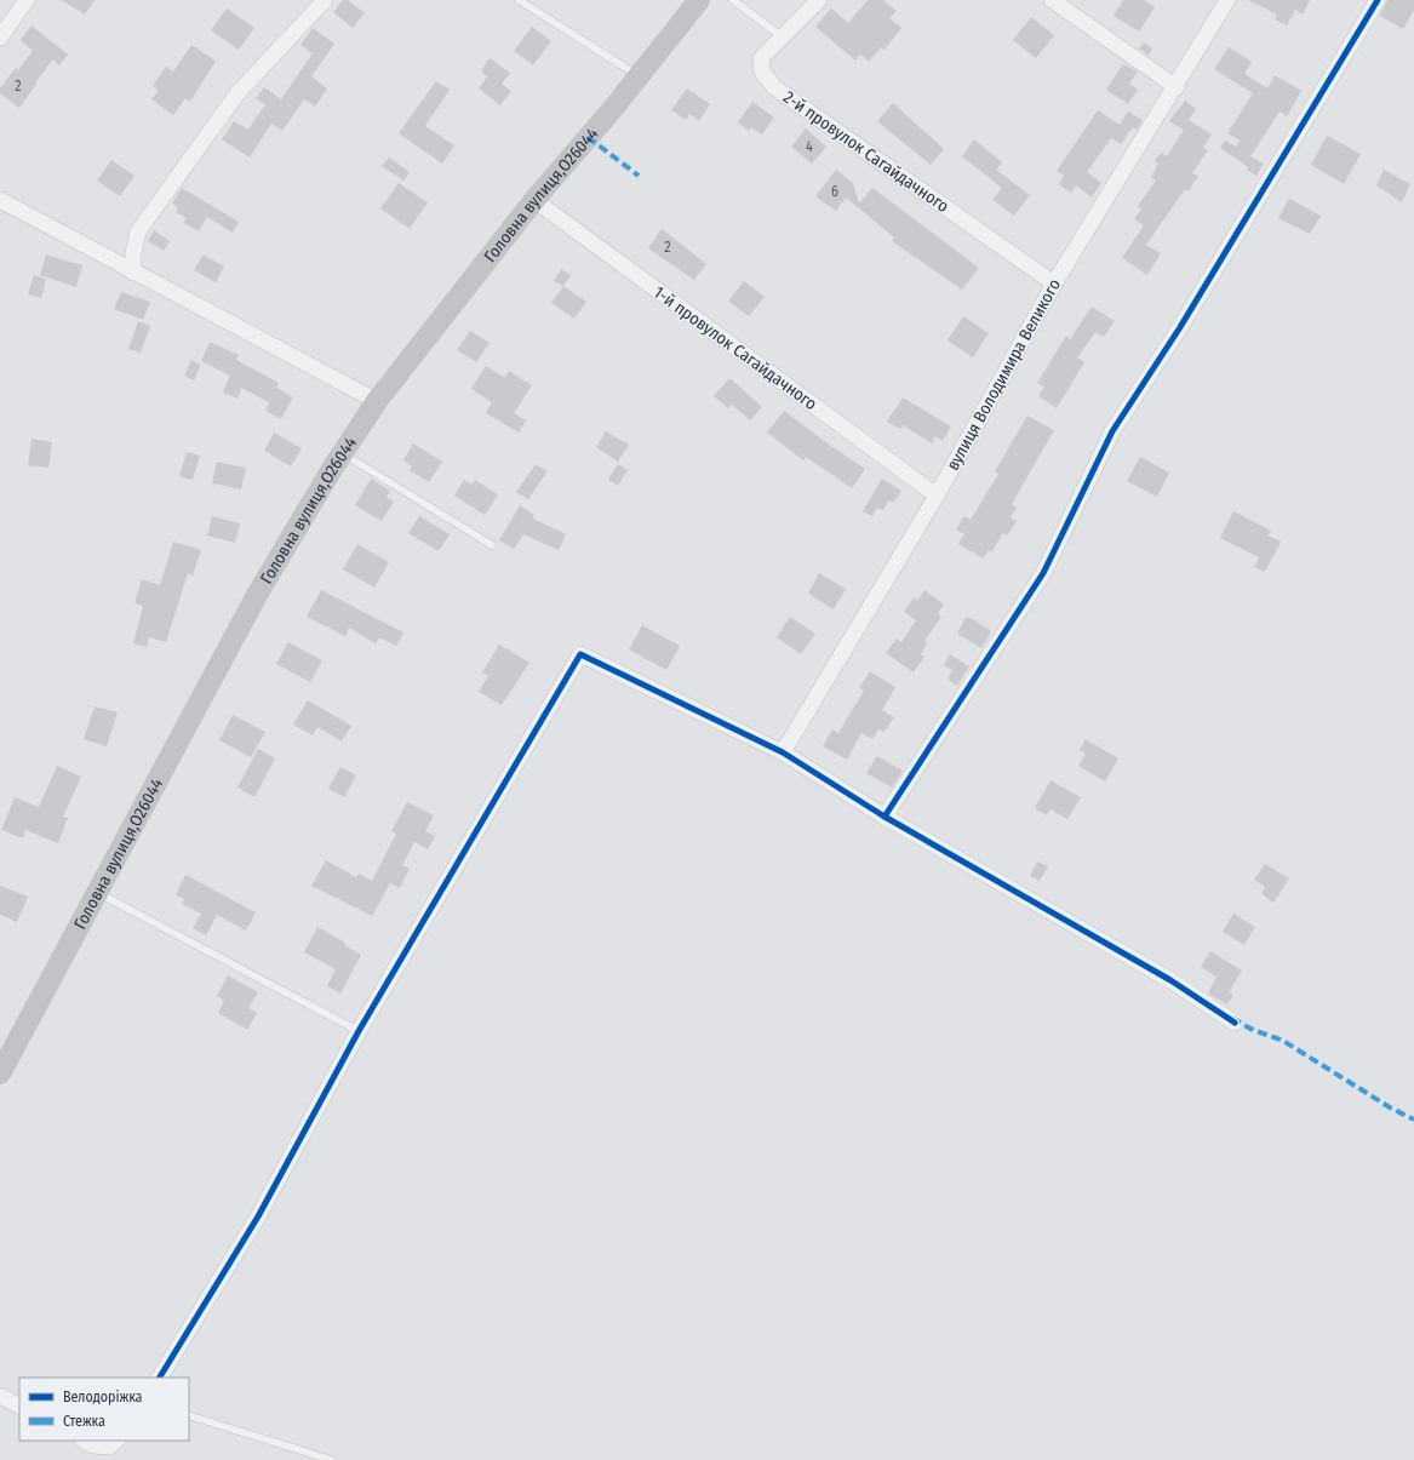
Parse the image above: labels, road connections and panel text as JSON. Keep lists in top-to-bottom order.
{
  "streets": {
    "main road": ["Головна вулиця,О26044"],
    "street": ["2-й провулок Сагайдачного", "1-й провулок Сагайдачного", "вулиця Володимира Великого"]
  },
  "crossings": [
    ["2-й провулок Сагайдачного", "вулиця Володимира Великого"],
    ["Головна вулиця,О26044", "1-й провулок Сагайдачного"],
    ["1-й провулок Сагайдачного", "вулиця Володимира Великого"]
  ],
  "house_numbers": [
    "2",
    "4",
    "6",
    "2"
  ],
  "legend": ["Велодоріжка", "Стежка"]
}
